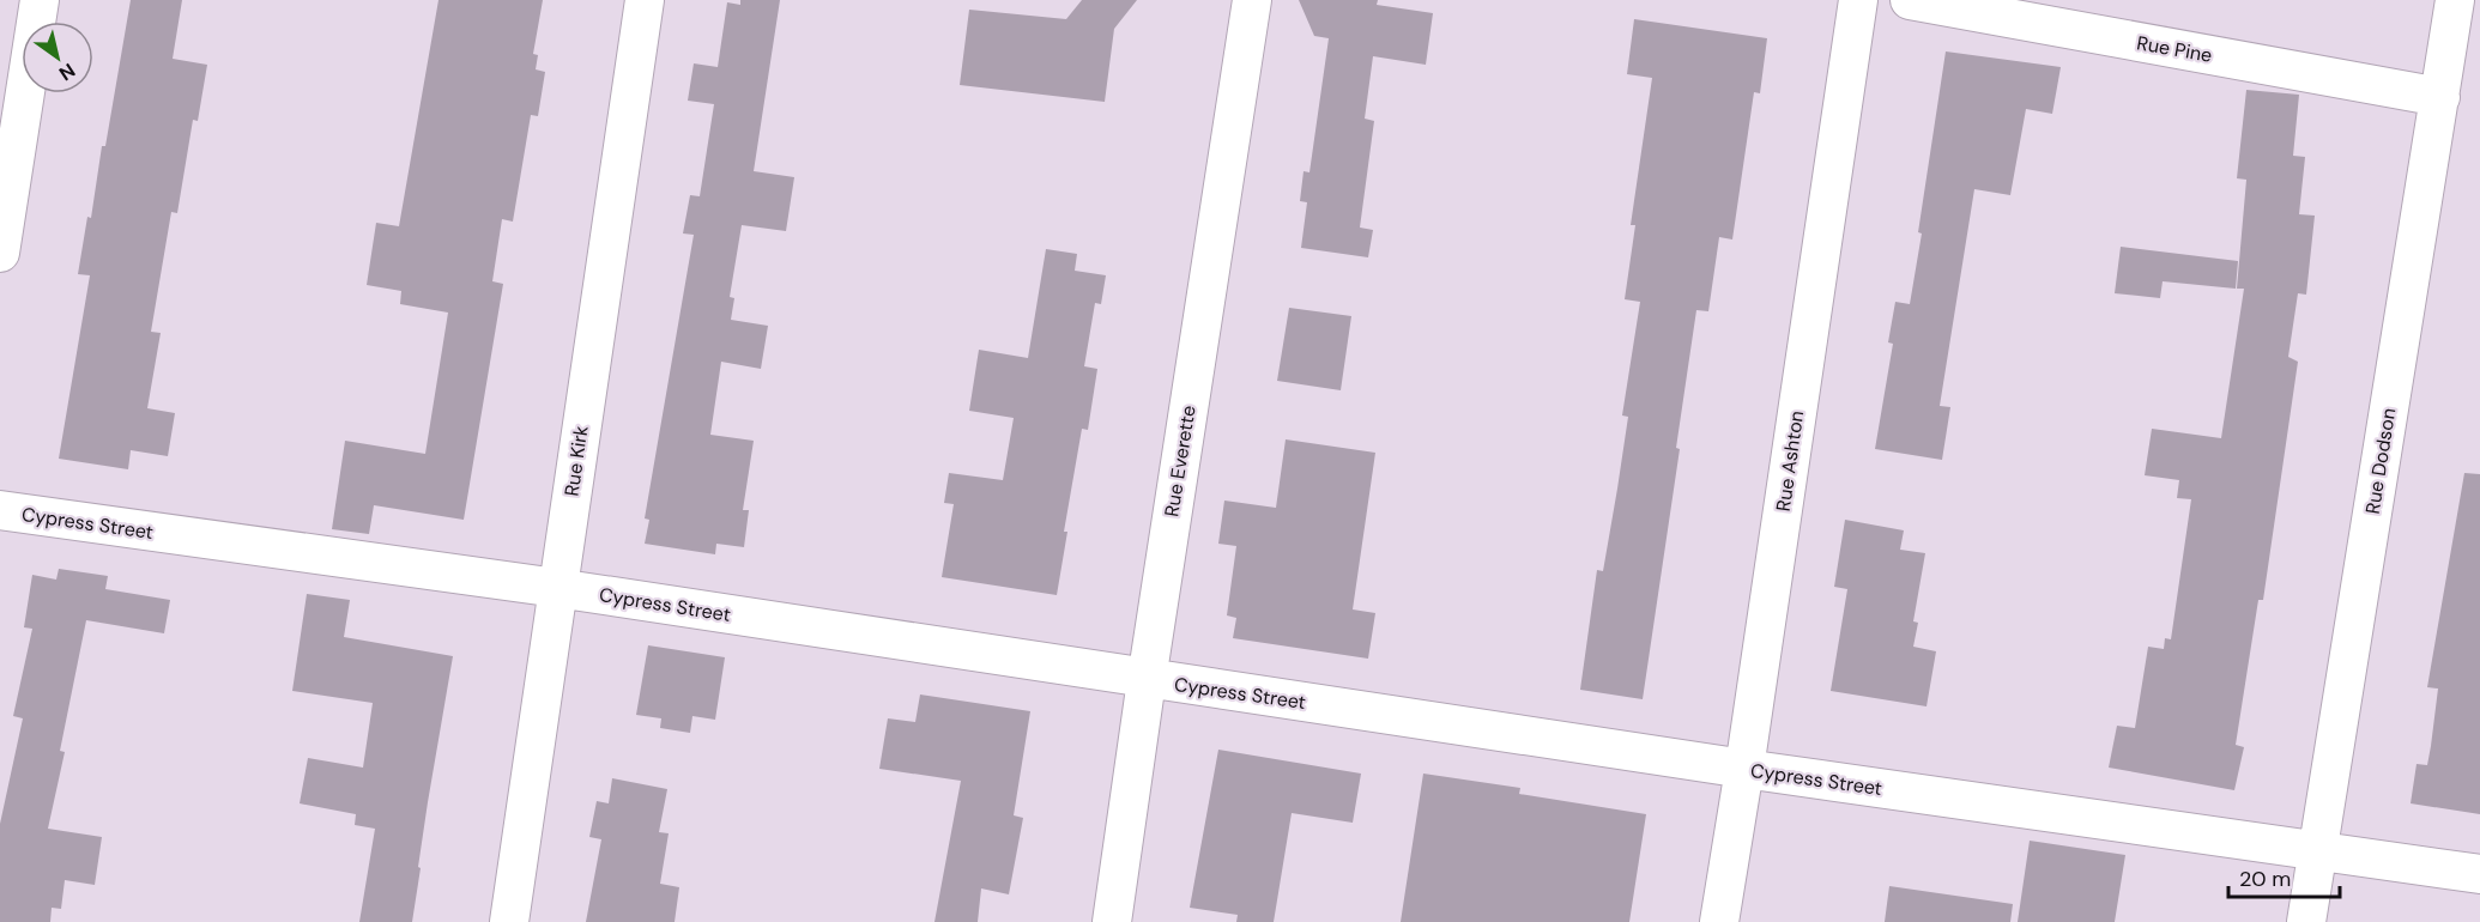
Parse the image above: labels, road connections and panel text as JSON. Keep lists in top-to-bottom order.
{
  "streets": {
    "street": [
      "Rue Pine",
      "Rue Kirk",
      "Rue Everette",
      "Rue Ashton",
      "Rue Dodson",
      "Cypress Street"
    ]
  },
  "crossings": [
    ["Rue Pine", "Rue Dodson"],
    ["Rue Kirk", "Cypress Street"],
    ["Rue Everette", "Cypress Street"],
    ["Rue Ashton", "Cypress Street"],
    ["Rue Dodson", "Cypress Street"]
  ],
  "scale_bar": "20 m",
  "north": "bottom right"
}
